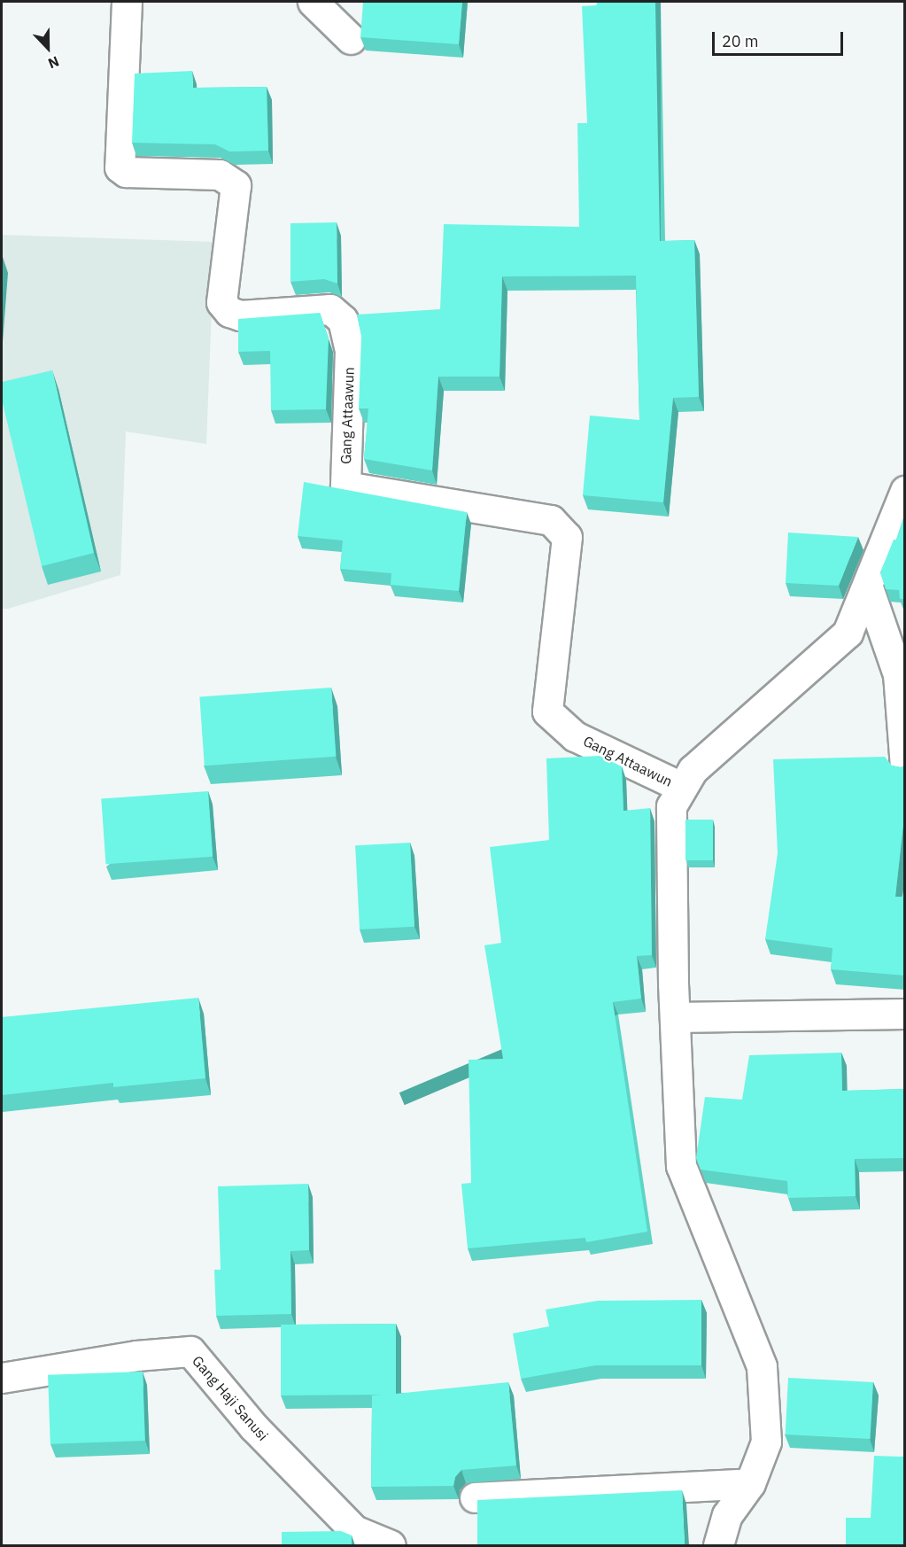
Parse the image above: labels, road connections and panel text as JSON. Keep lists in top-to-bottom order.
{
  "streets": {
    "street": ["Gang Attaawun", "Gang Haji Sanusi"]
  },
  "scale_bar": "20 m",
  "north": "bottom"
}
